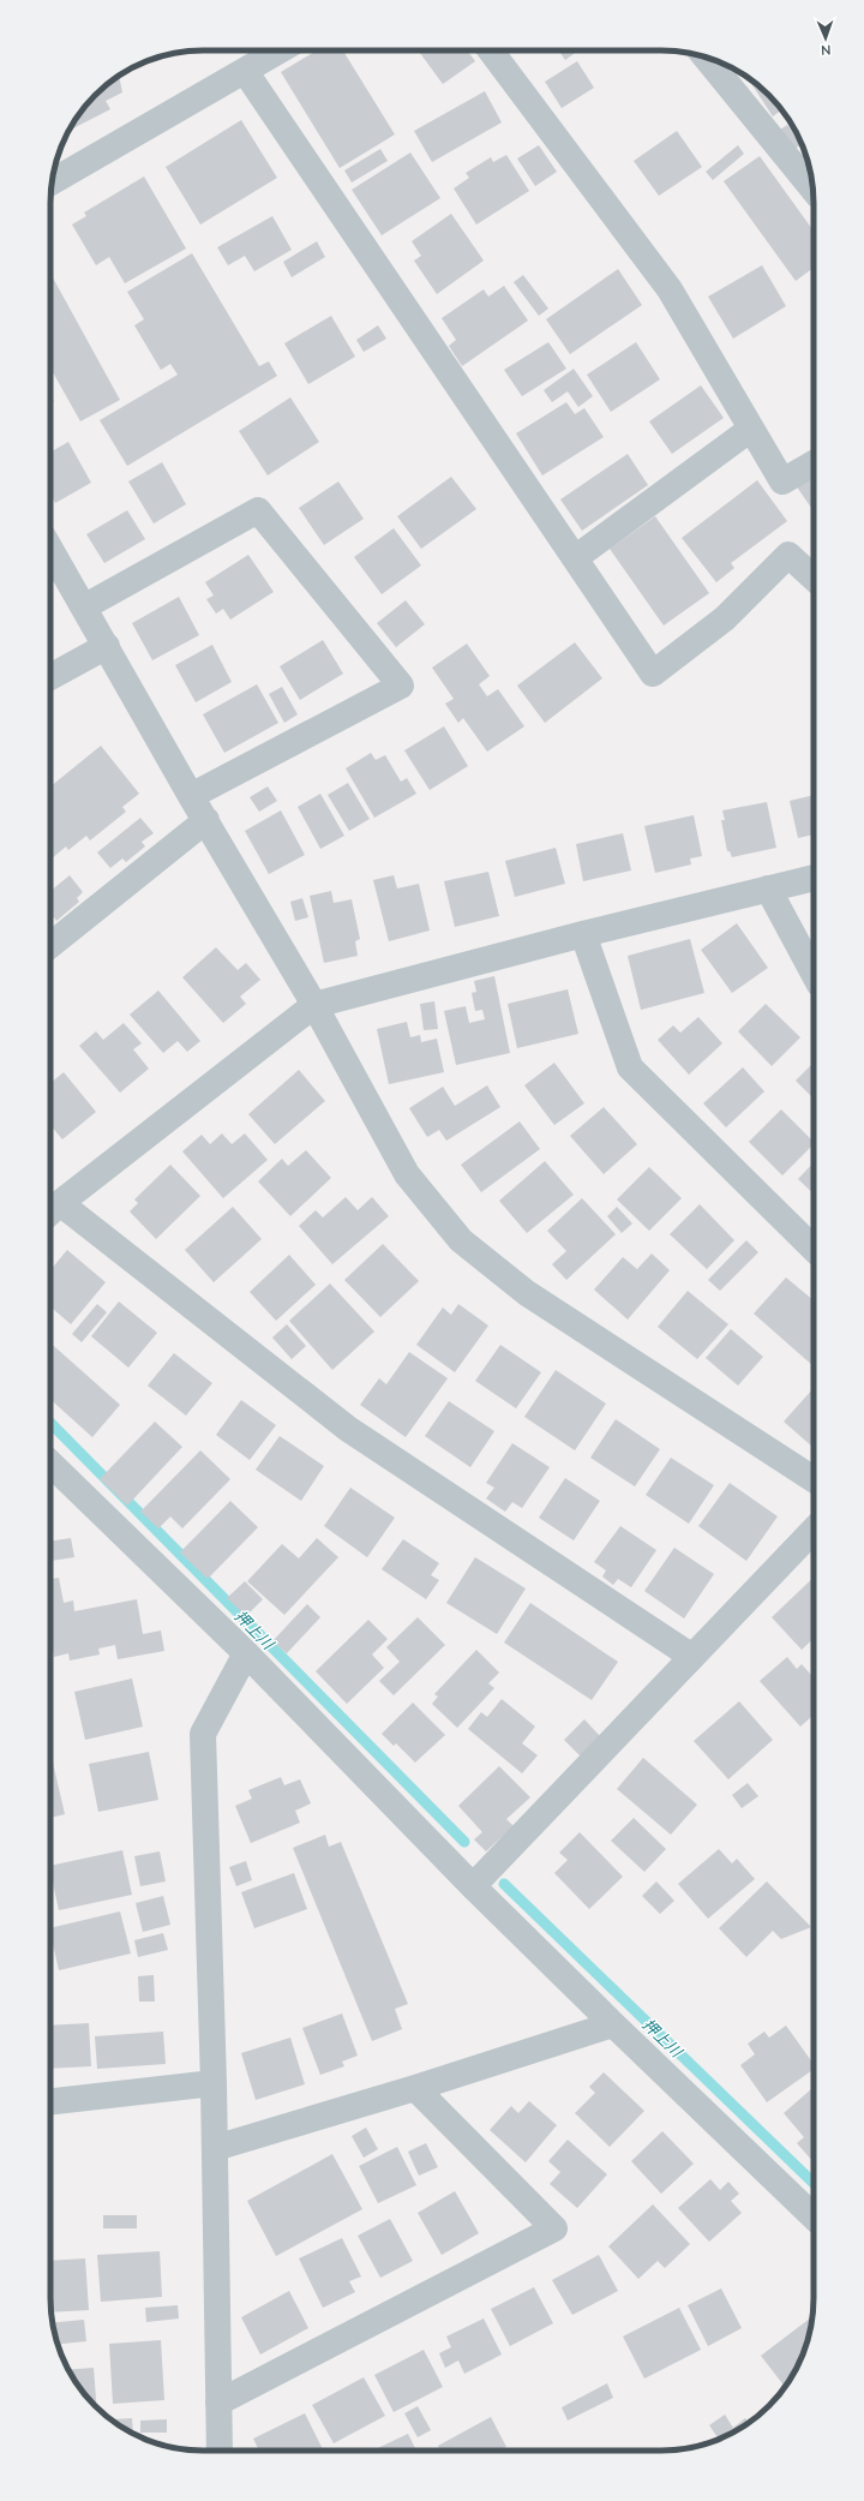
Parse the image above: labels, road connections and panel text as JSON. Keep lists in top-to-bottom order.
{
  "water": ["押上川"],
  "north": "bottom"
}
